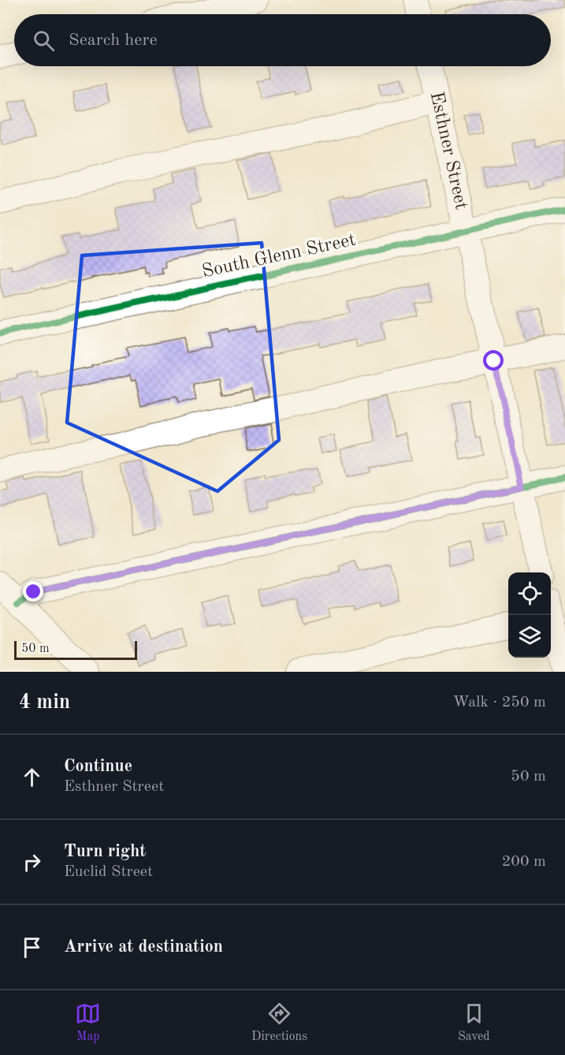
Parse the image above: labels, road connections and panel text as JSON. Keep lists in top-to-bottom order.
{
  "streets": {
    "street": ["Esthner Street", "South Glenn Street"]
  },
  "crossings": [
    ["Esthner Street", "South Glenn Street"]
  ],
  "scale_bar": "50 m",
  "page": {
    "search": "Search here",
    "scale": "50 m",
    "heading": ["4 min", "Walk · 250 m"],
    "list": [
      ["Continue", "Esthner Street", "50 m"],
      ["Turn right", "Euclid Street", "200 m"],
      "Arrive at destination"
    ],
    "nav": ["Map", "Directions", "Saved"]
  }
}
